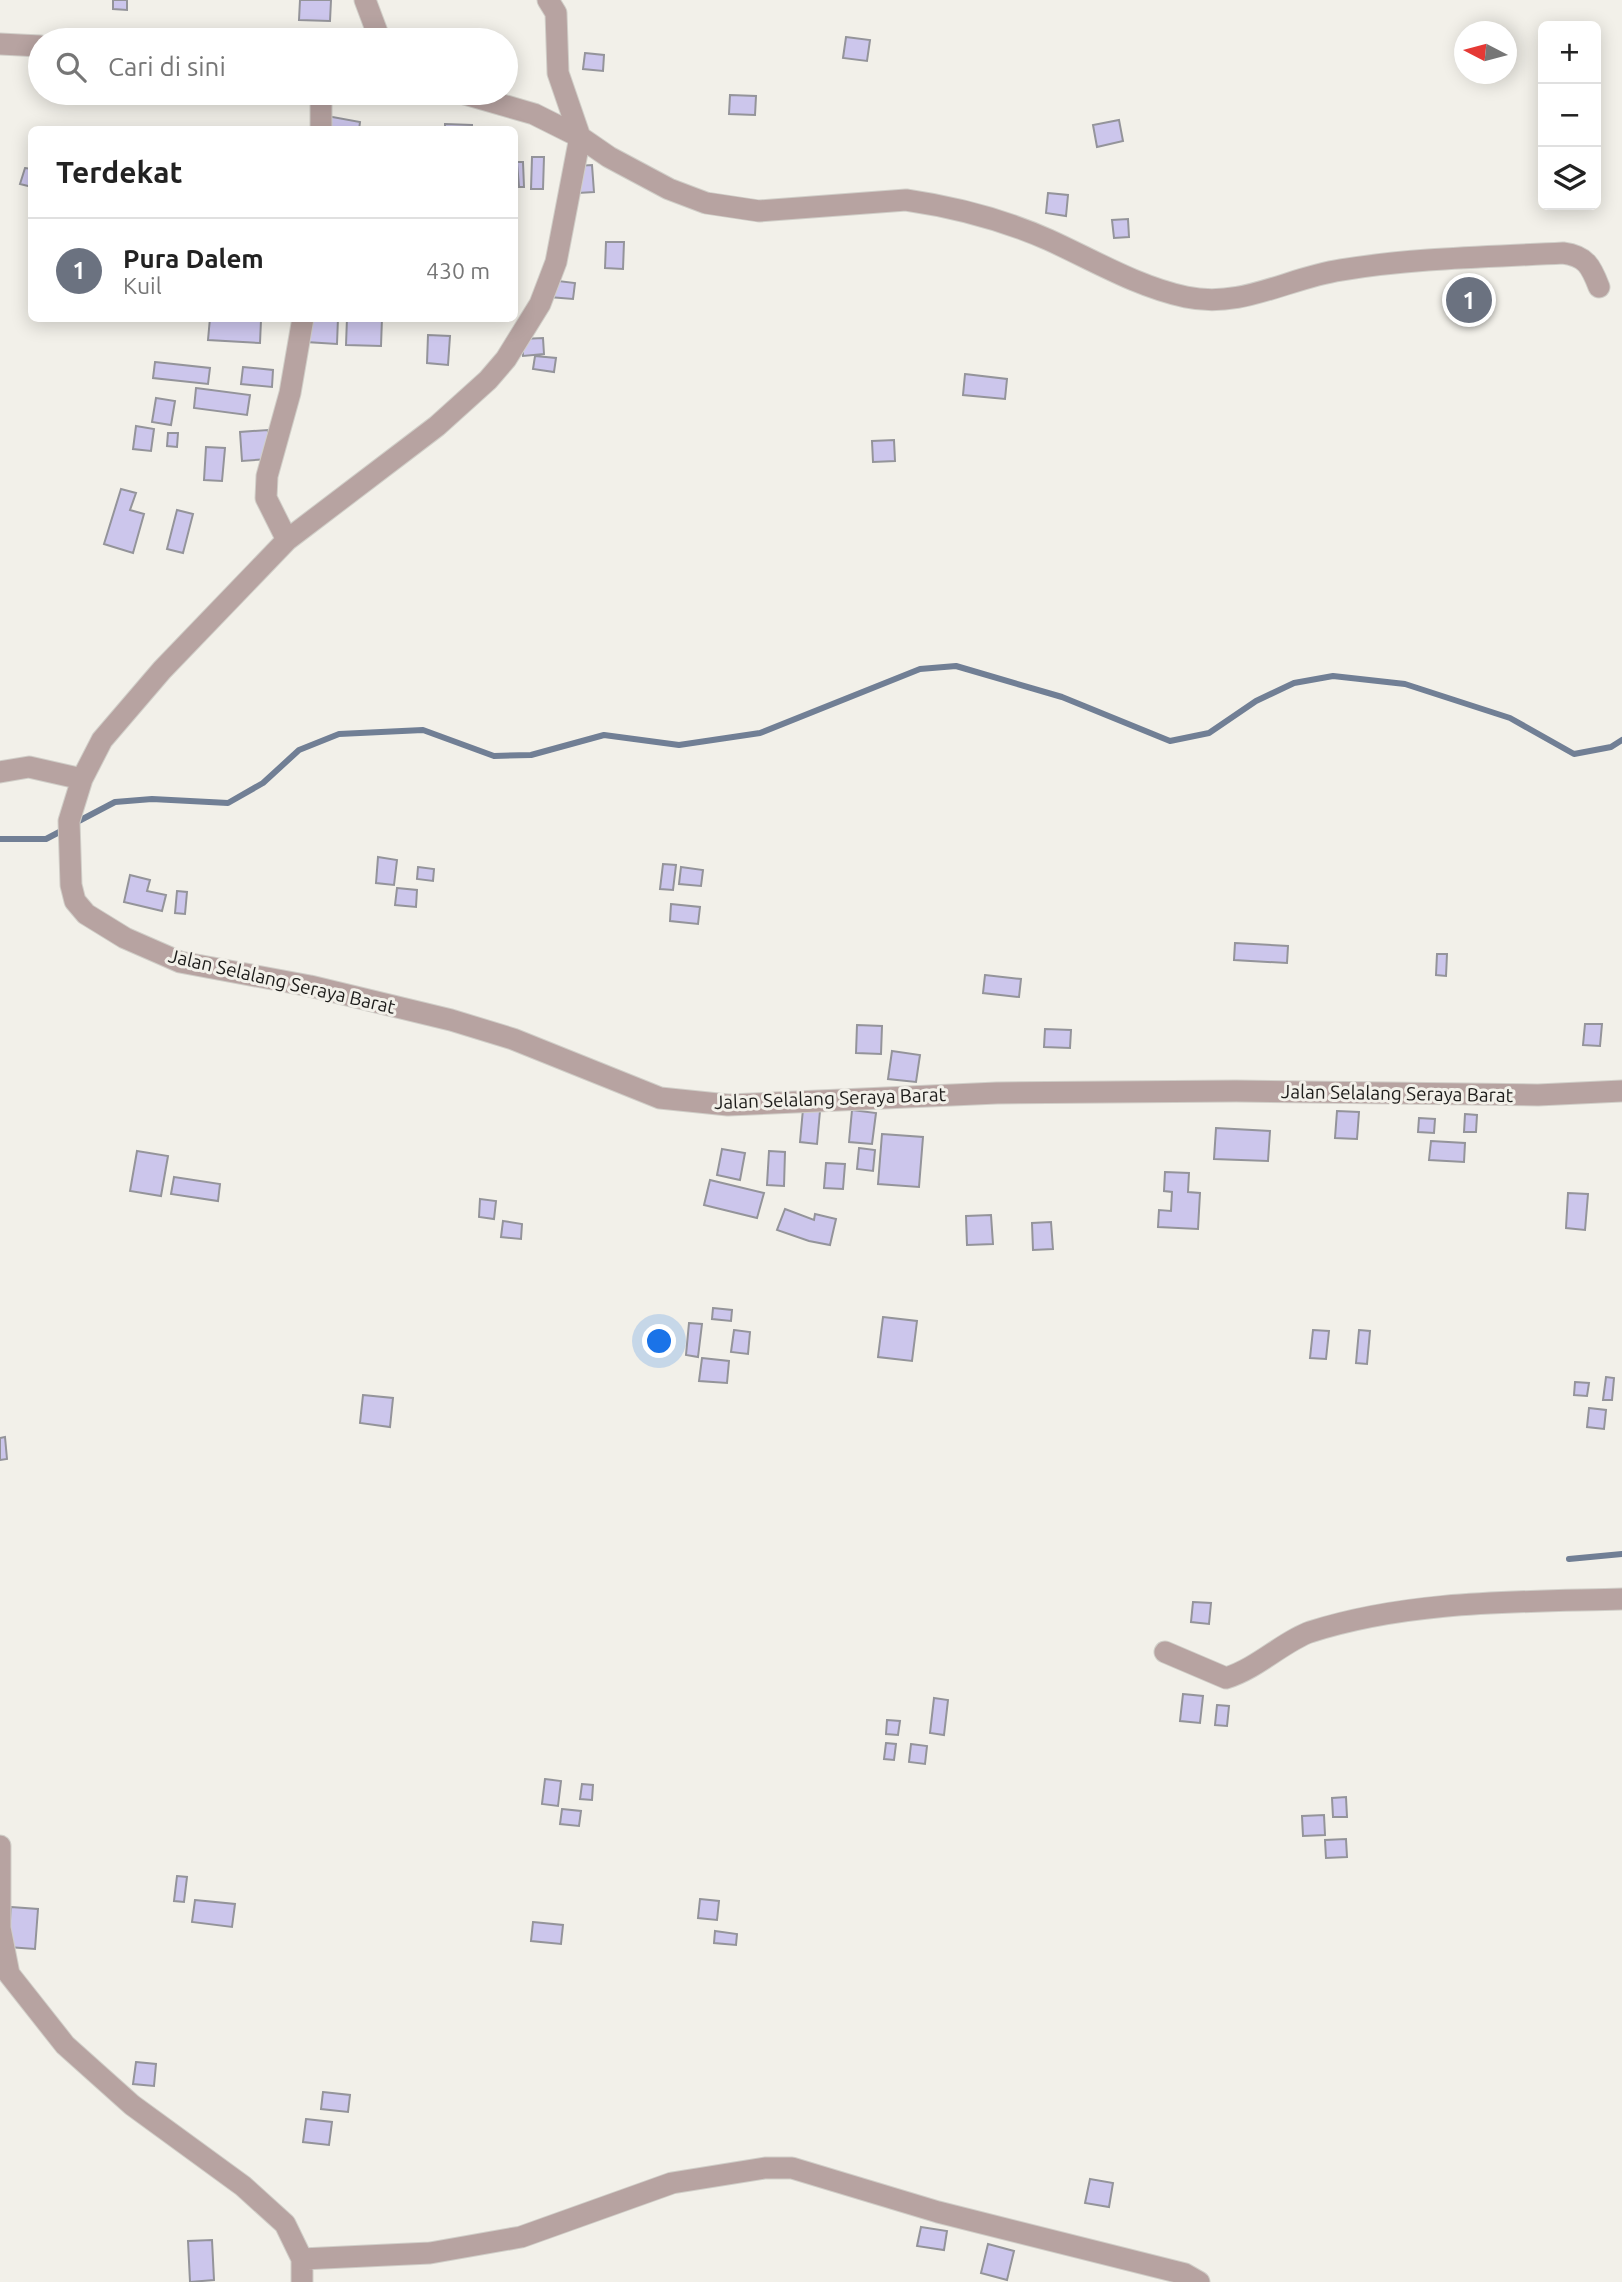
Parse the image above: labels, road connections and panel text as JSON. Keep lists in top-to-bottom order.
{
  "streets": {
    "street": ["Jalan Selalang Seraya Barat"]
  },
  "north": "left",
  "page": {
    "map_buttons": ["+", "−"],
    "search": "Cari di sini",
    "heading": "Terdekat",
    "list": [
      {
        "mark": "1",
        "name": "Pura Dalem",
        "note": "Kuil",
        "value": "430 m"
      }
    ],
    "pins": "1"
  }
}
